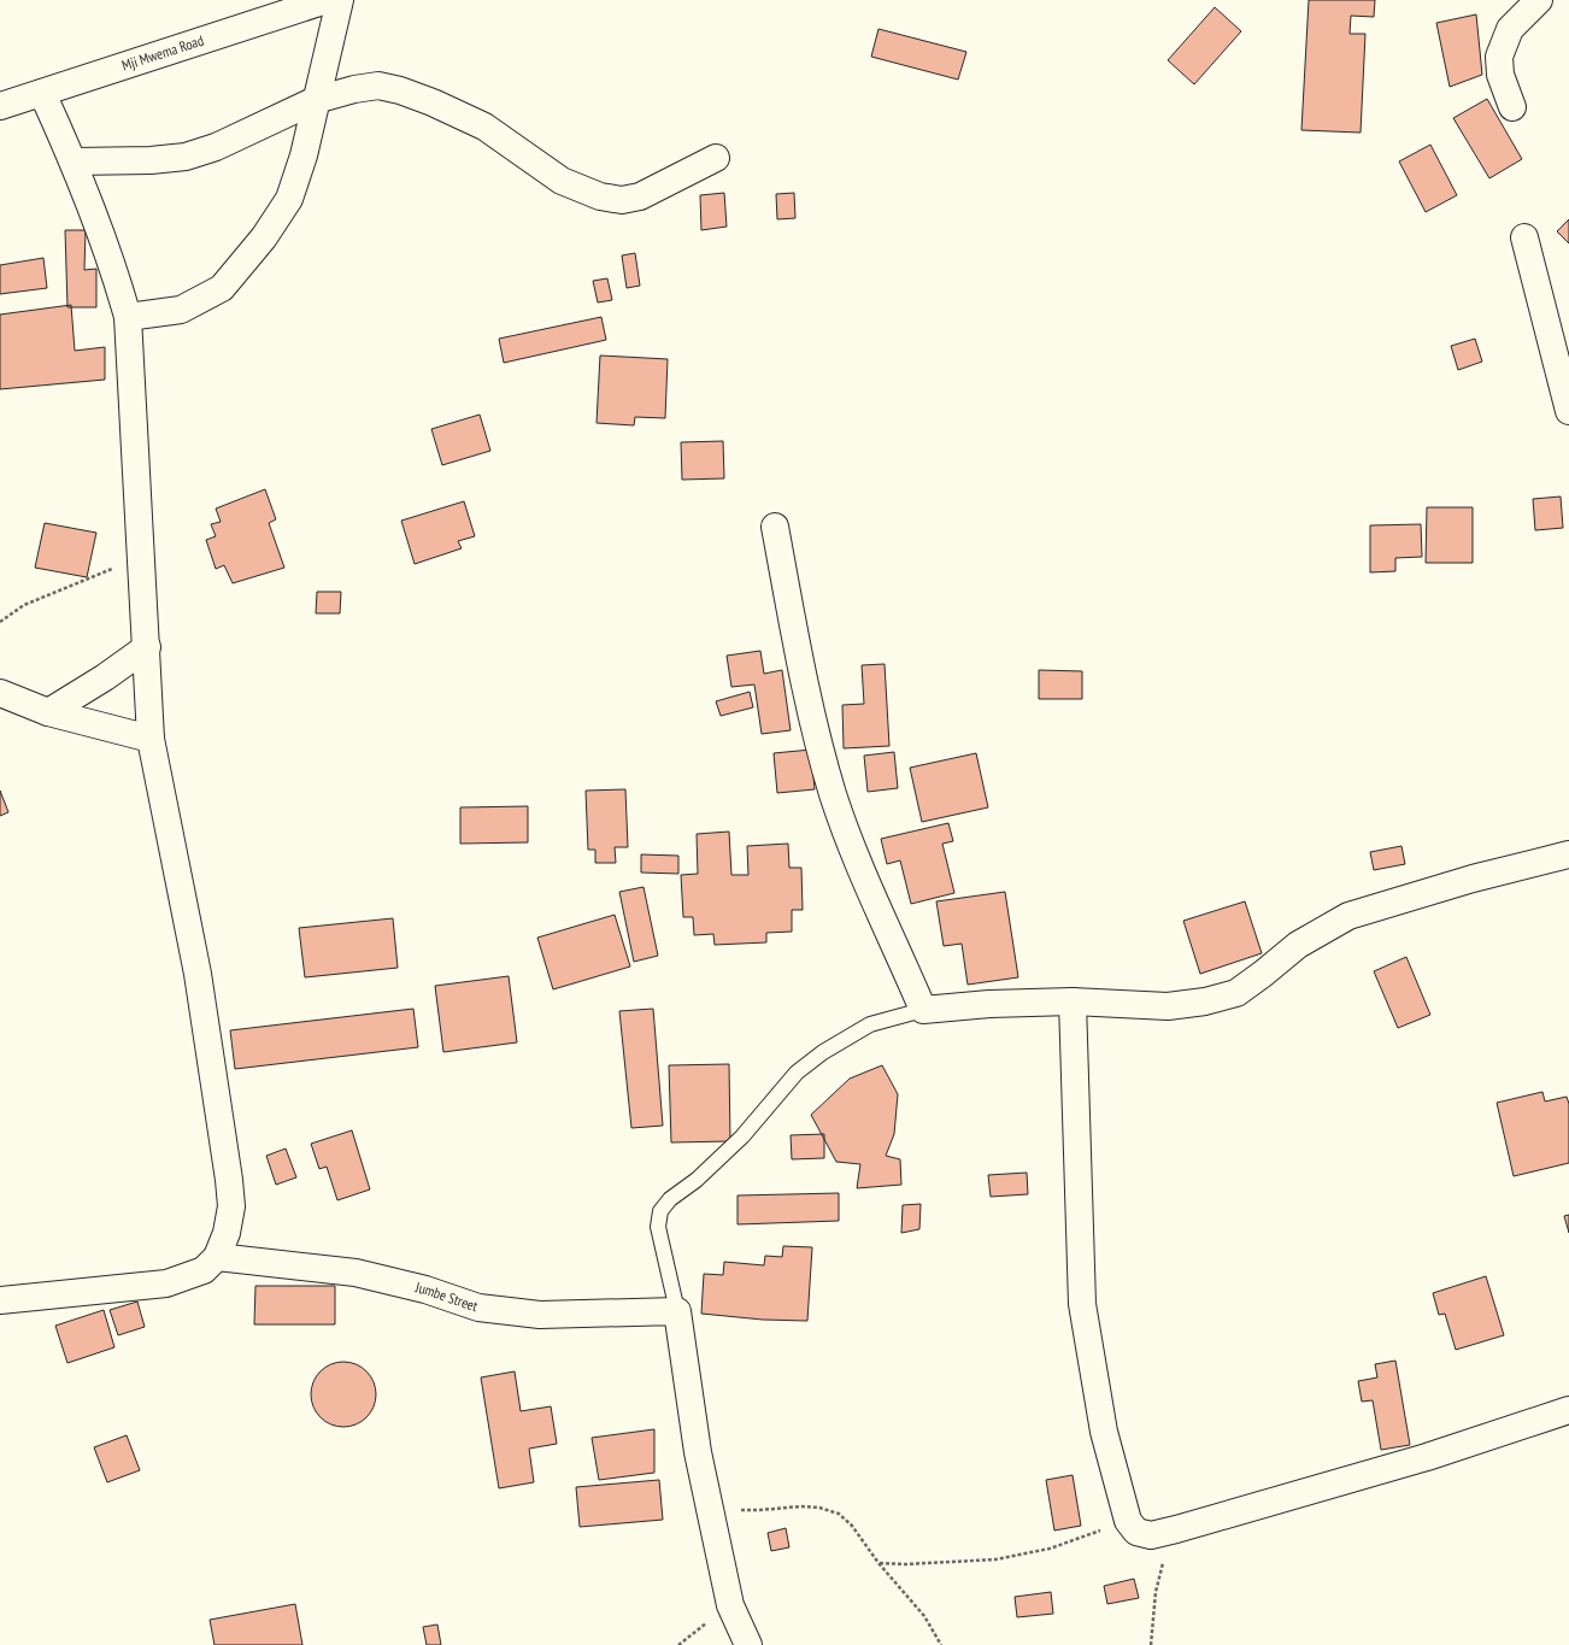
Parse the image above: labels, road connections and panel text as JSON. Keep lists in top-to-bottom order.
{
  "streets": {
    "street": ["Mji Mwema Road", "Jumbe Street"]
  }
}
